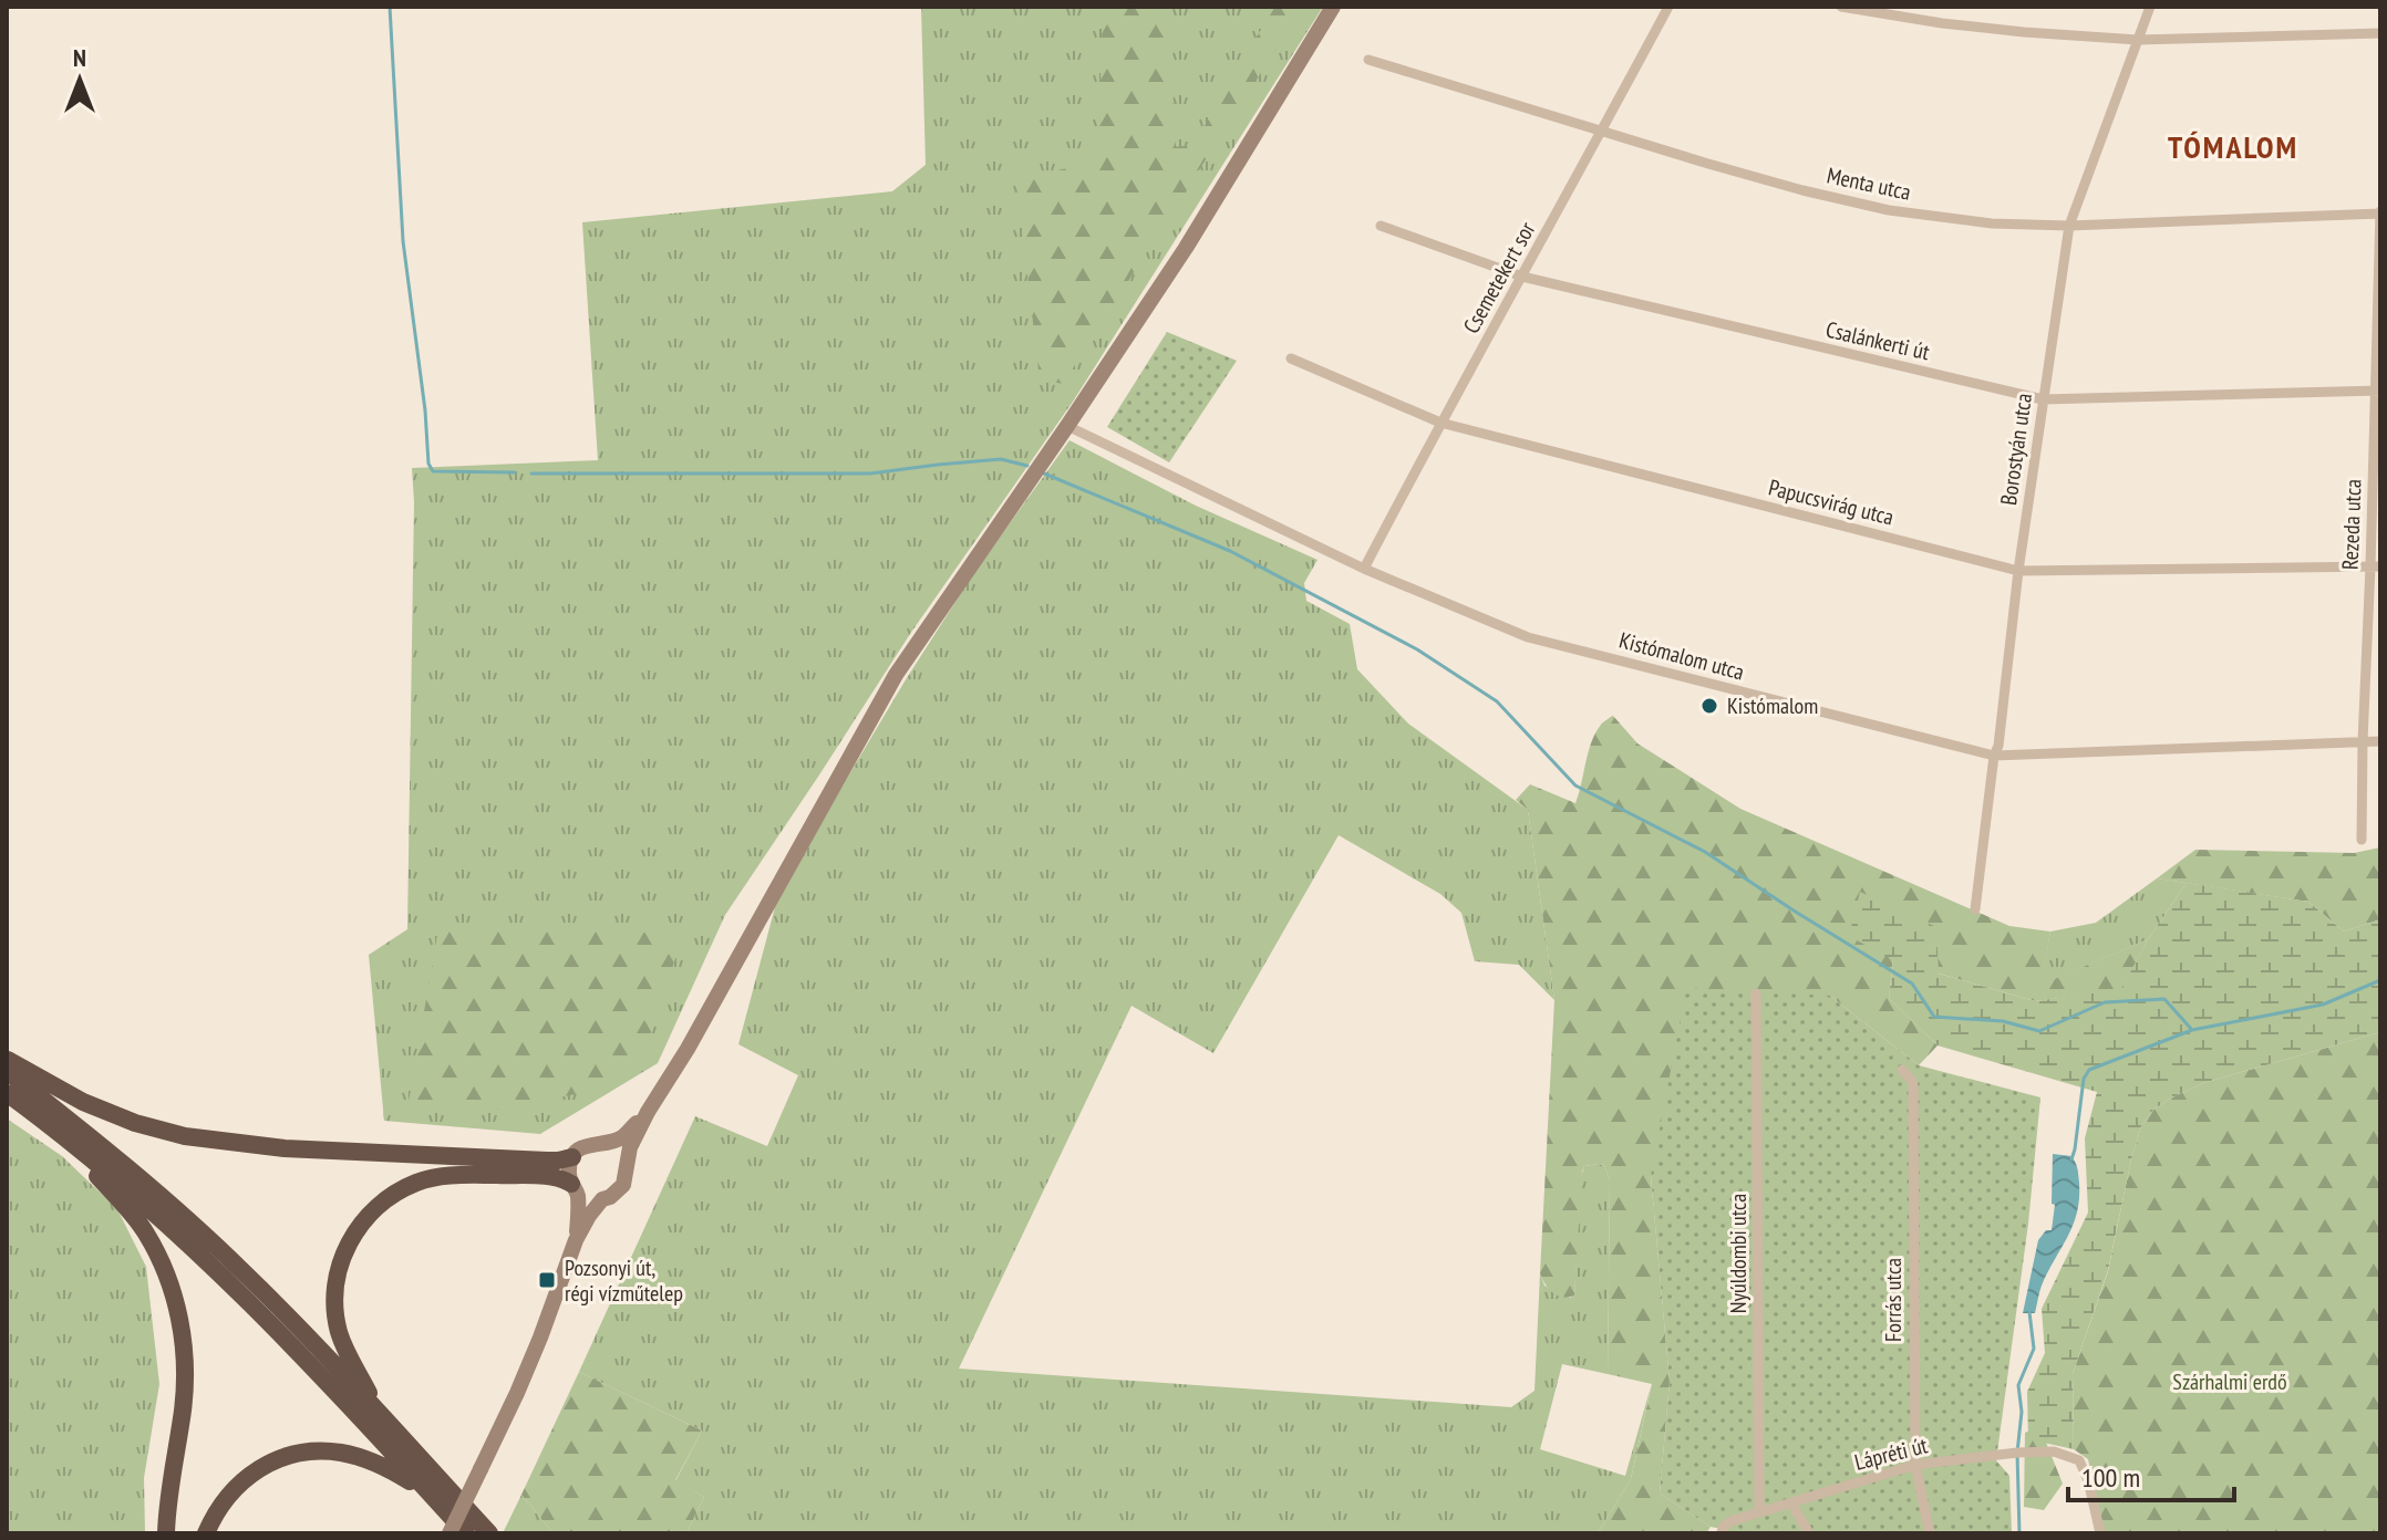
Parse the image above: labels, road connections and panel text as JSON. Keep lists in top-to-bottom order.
{
  "streets": {
    "street": [
      "Menta utca",
      "Csemetekert sor",
      "Csalánkerti út",
      "Borostyán utca",
      "Papucsvirág utca",
      "Rezeda utca",
      "Kistómalom utca",
      "Nyúldombi utca",
      "Forrás utca",
      "Lápréti út"
    ]
  },
  "crossings": [
    ["Menta utca", "Csemetekert sor"],
    ["Menta utca", "Borostyán utca"],
    ["Menta utca", "Rezeda utca"],
    ["Csemetekert sor", "Csalánkerti út"],
    ["Csemetekert sor", "Papucsvirág utca"],
    ["Csemetekert sor", "Kistómalom utca"],
    ["Csalánkerti út", "Borostyán utca"],
    ["Csalánkerti út", "Rezeda utca"],
    ["Borostyán utca", "Papucsvirág utca"],
    ["Borostyán utca", "Kistómalom utca"],
    ["Papucsvirág utca", "Rezeda utca"],
    ["Rezeda utca", "Kistómalom utca"],
    ["Nyúldombi utca", "Lápréti út"],
    ["Forrás utca", "Lápréti út"]
  ],
  "districts": ["TÓMALOM"],
  "parks": ["Szárhalmi erdő"],
  "places": {
    "other": ["Kistómalom"],
    "transit": ["Pozsonyi út, régi vízműtelep"]
  },
  "scale_bar": "100 m",
  "north": "top"
}
